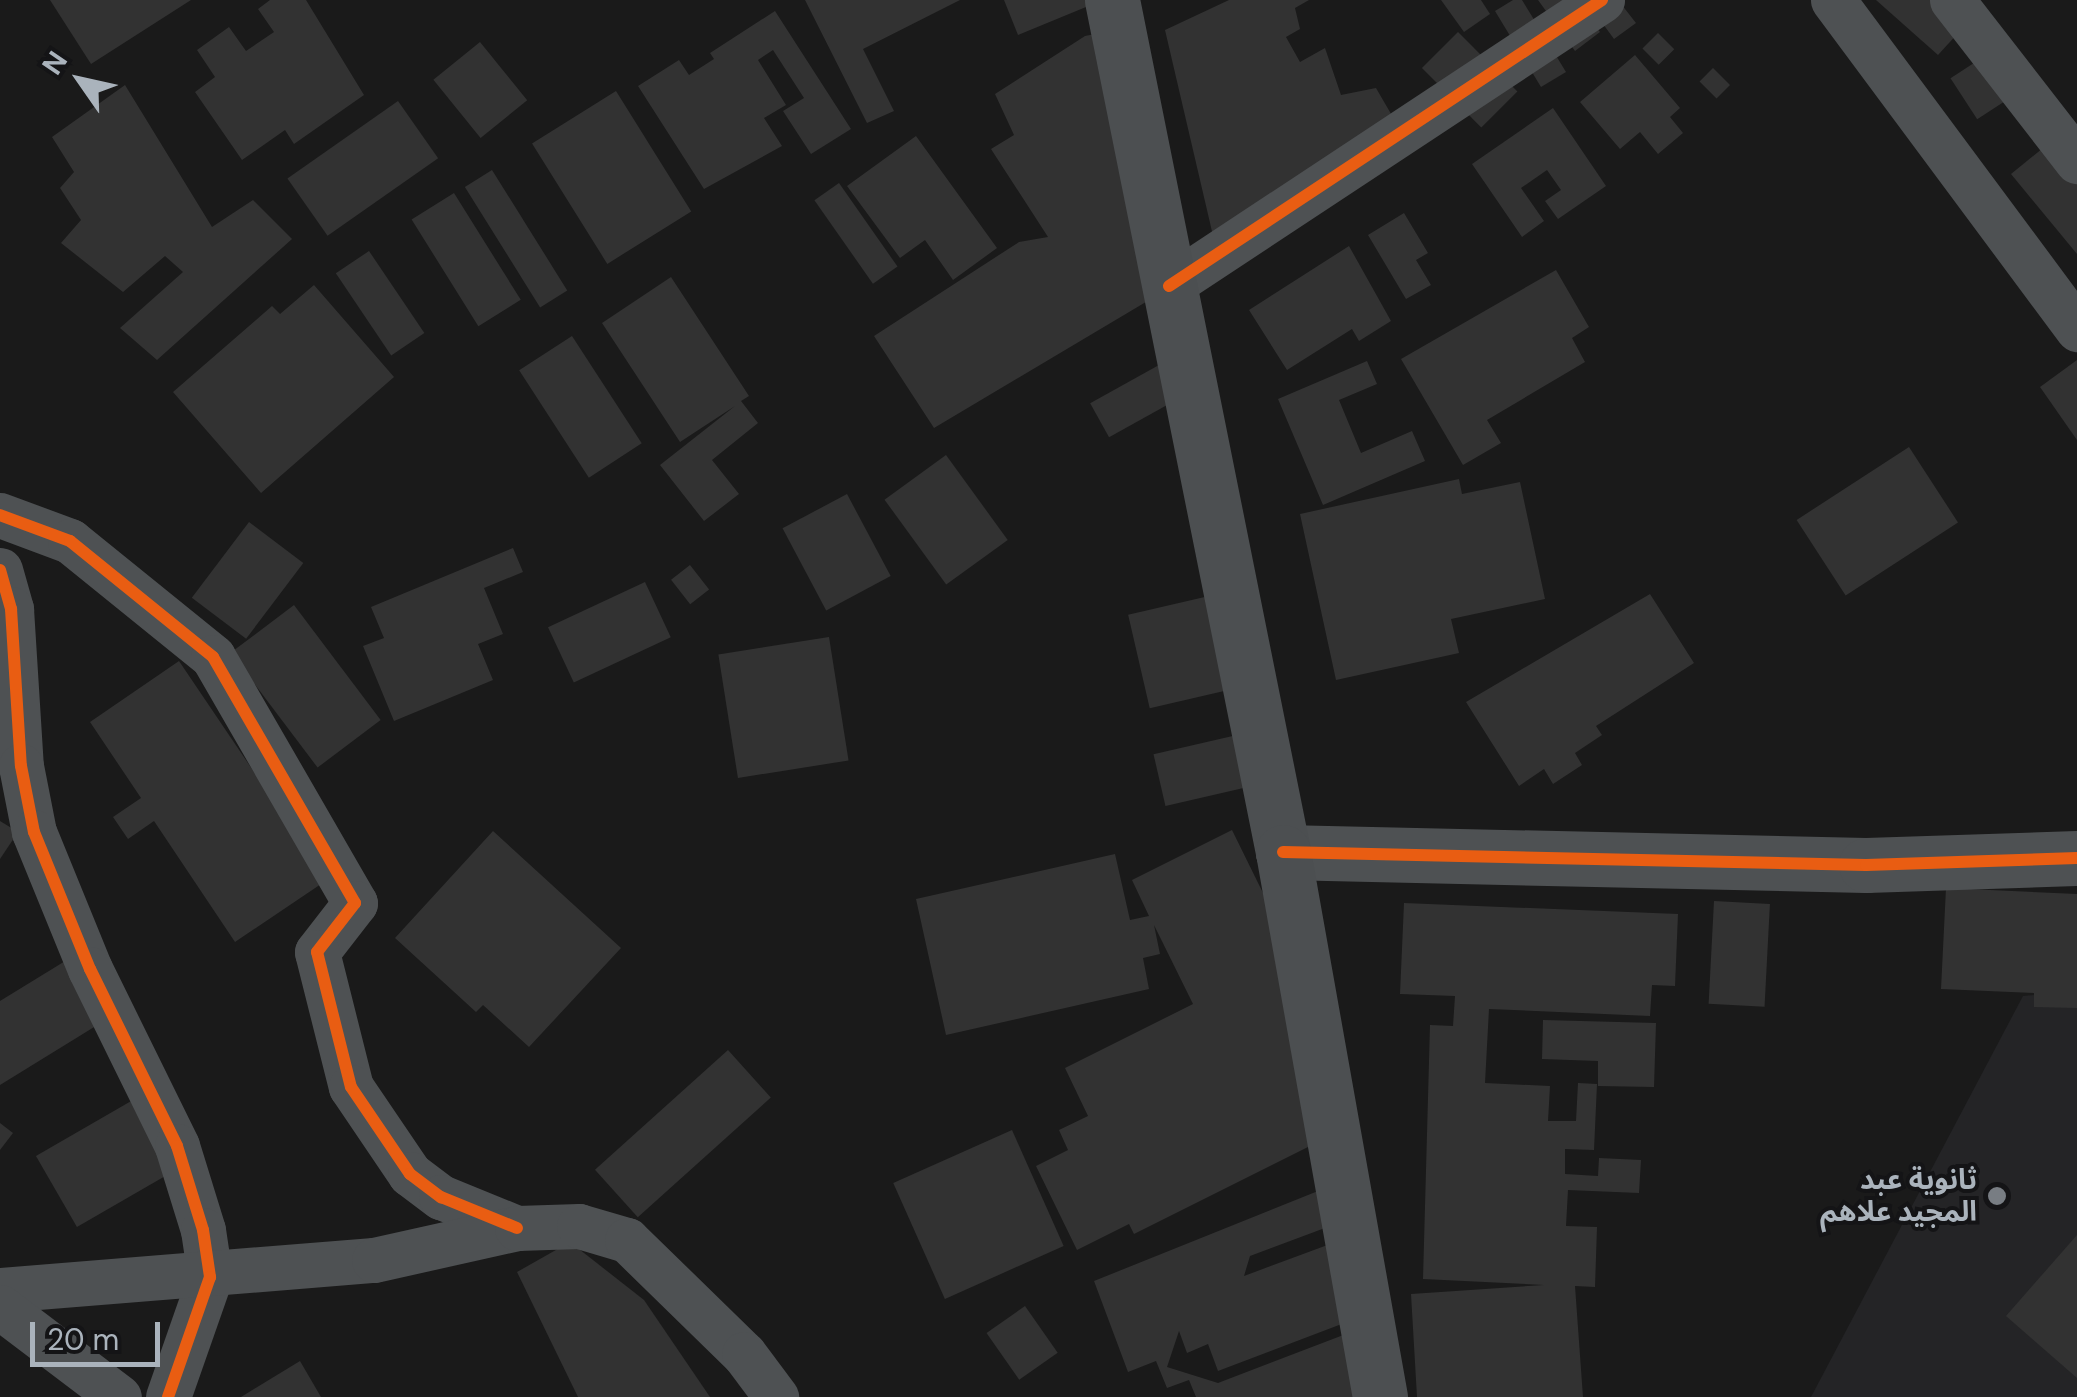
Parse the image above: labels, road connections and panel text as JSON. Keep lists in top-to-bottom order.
{
  "places": ["ثانوية عبد المجيد علاهم"],
  "scale_bar": "20 m",
  "north": "top left"
}
